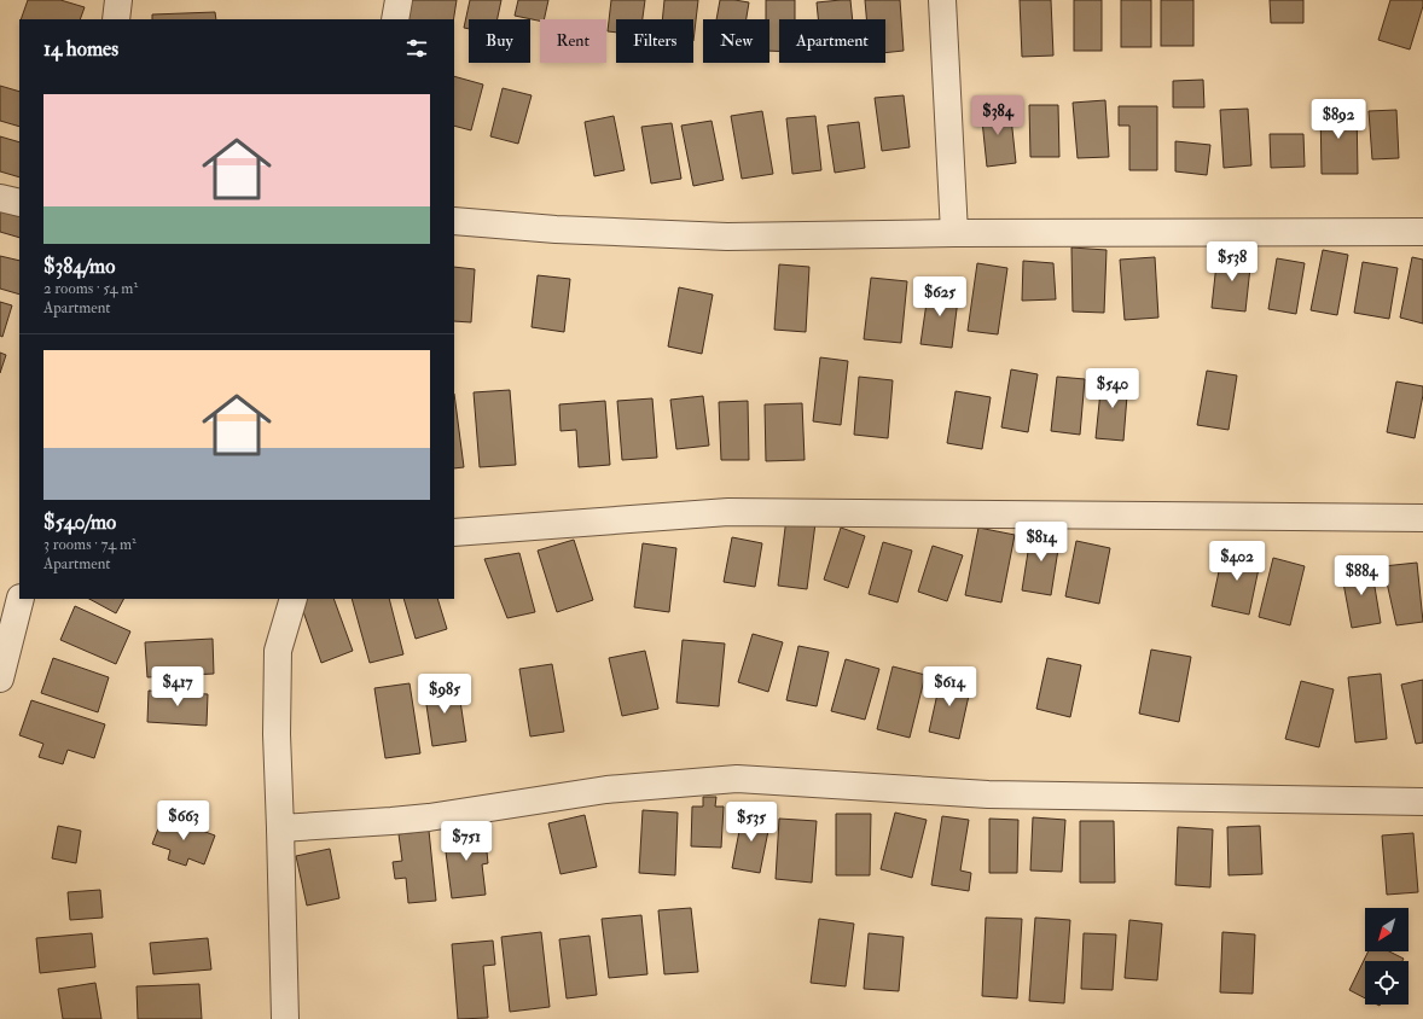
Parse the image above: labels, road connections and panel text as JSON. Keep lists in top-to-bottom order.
{
  "north": "bottom left",
  "page": {
    "chip": [
      "Buy",
      "Rent",
      "Filters",
      "New",
      "Apartment"
    ],
    "heading": "14 homes",
    "list": [
      {
        "name": "$384/mo",
        "note": "2 rooms · 54 m² · Apartment"
      },
      {
        "name": "$540/mo",
        "note": "3 rooms · 74 m² · Apartment"
      }
    ],
    "price": [
      "$384",
      "$892",
      "$538",
      "$625",
      "$540",
      "$814",
      "$402",
      "$884",
      "$417",
      "$614",
      "$985",
      "$663",
      "$535",
      "$751"
    ]
  }
}
